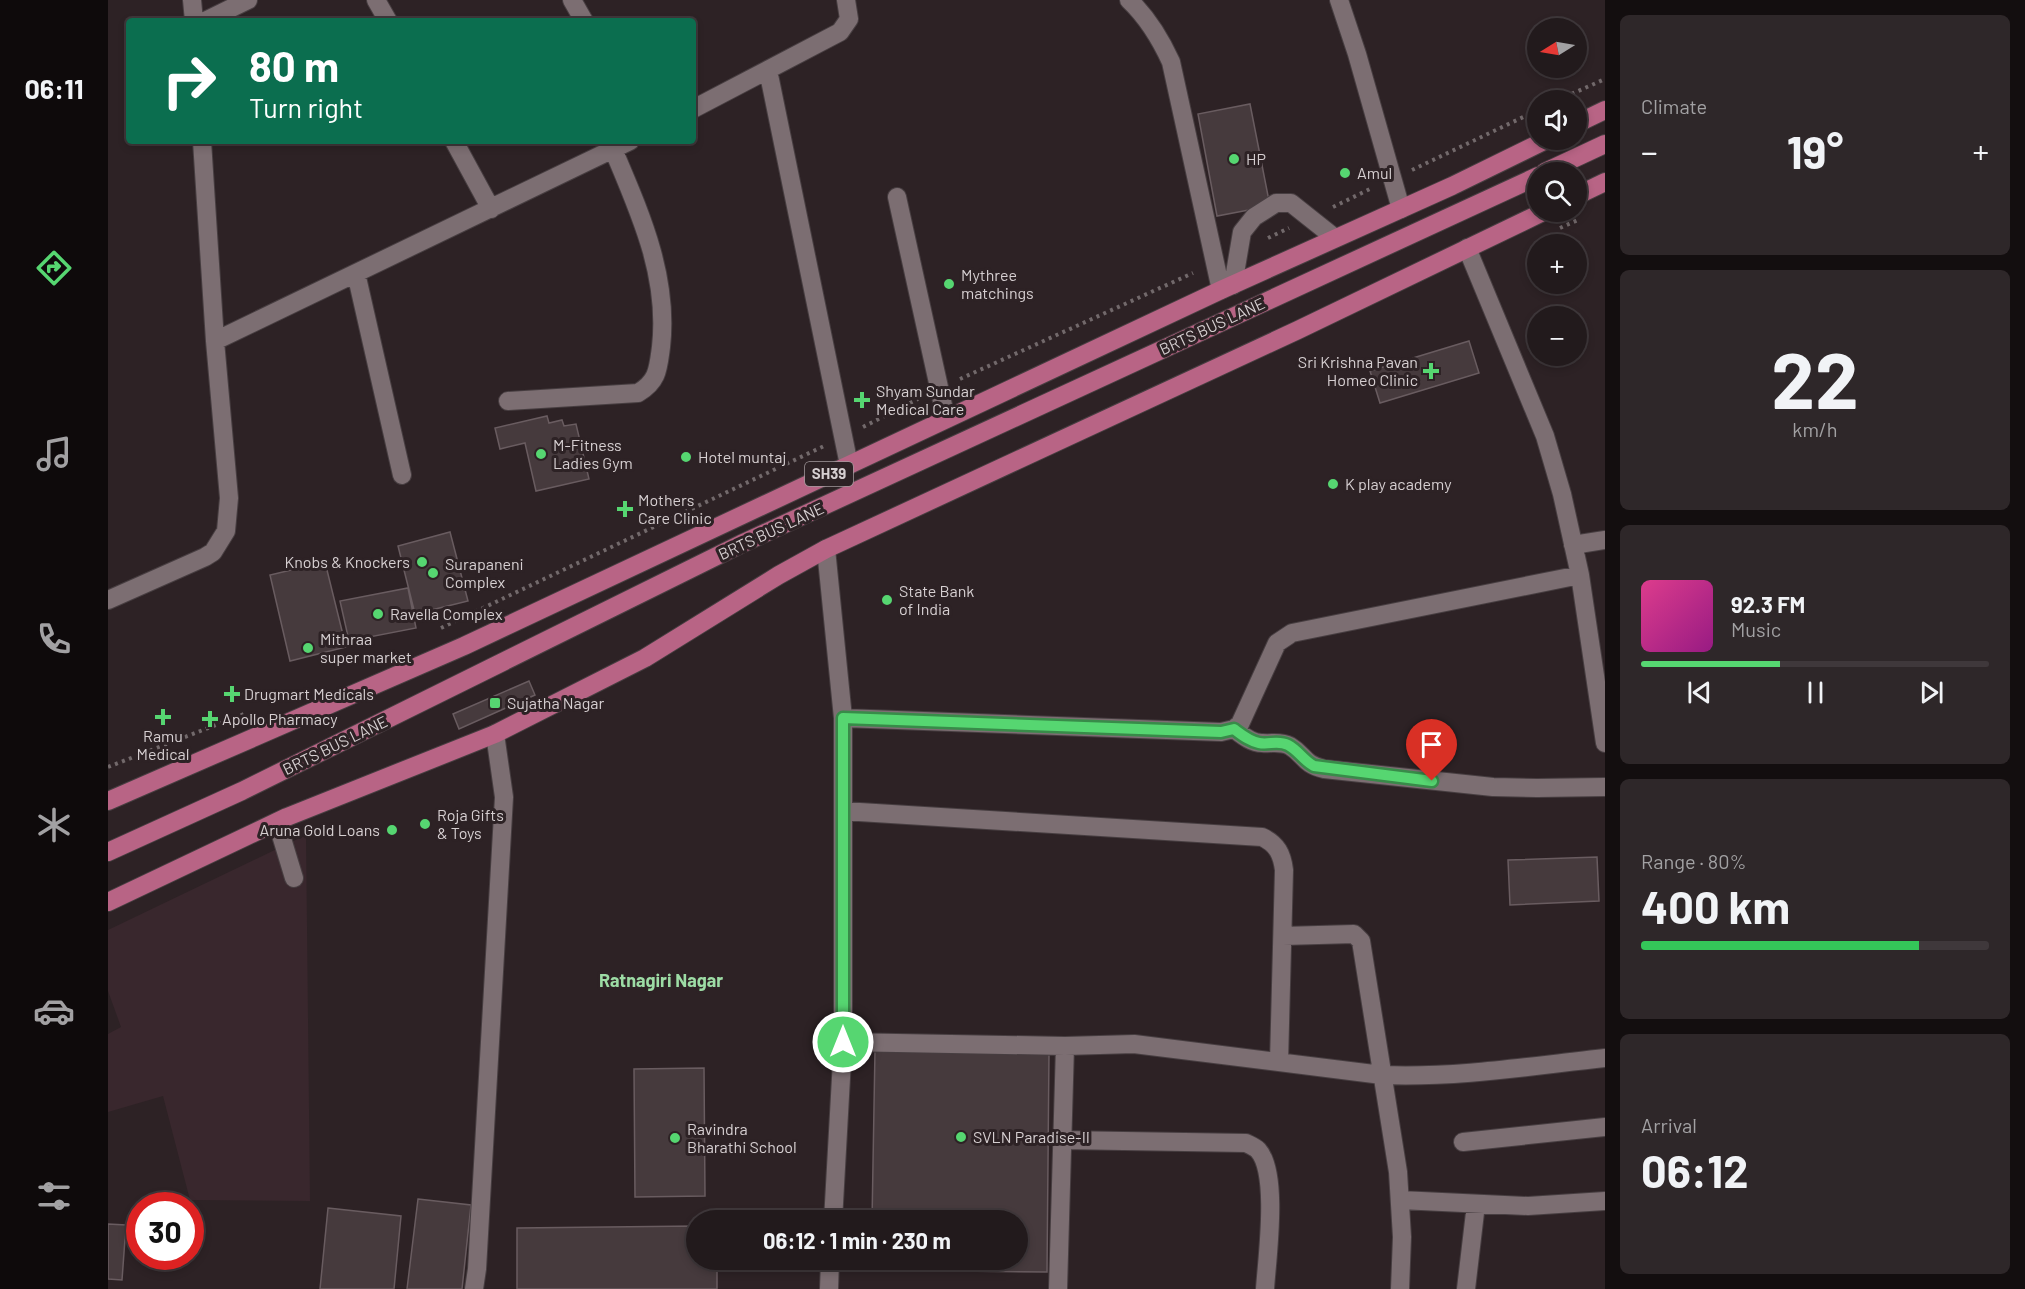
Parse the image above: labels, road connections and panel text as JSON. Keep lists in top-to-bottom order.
{
  "streets": {
    "main road": ["BRTS BUS LANE", "SH39"]
  },
  "districts": ["Ratnagiri Nagar"],
  "places": {
    "other": [
      "HP",
      "Amul",
      "Mythree matchings",
      "M-Fitness Ladies Gym",
      "Hotel muntaj",
      "K play academy",
      "Knobs & Knockers",
      "Surapaneni Complex",
      "State Bank of India",
      "Ravella Complex",
      "Mithraa super market",
      "Roja Gifts & Toys",
      "Aruna Gold Loans",
      "SVLN Paradise-II",
      "Ravindra Bharathi School"
    ],
    "health": [
      "Sri Krishna Pavan Homeo Clinic",
      "Shyam Sundar Medical Care",
      "Mothers Care Clinic",
      "Drugmart Medicals",
      "Ramu Medical",
      "Apollo Pharmacy"
    ],
    "transit": ["Sujatha Nagar"]
  },
  "north": "left",
  "page": {
    "tabs": "06:11",
    "tile": [
      "Climate",
      ["22", "km/h"],
      ["Range · 80%", "400 km"],
      ["Arrival", "06:12"]
    ],
    "map_buttons": ["+", "−"],
    "turn": ["80 m", "Turn right"],
    "heat": ["−", "19°", "+"],
    "song": ["92.3 FM", "Music"],
    "limit": "30",
    "trip": "06:12 · 1 min · 230 m"
  }
}
